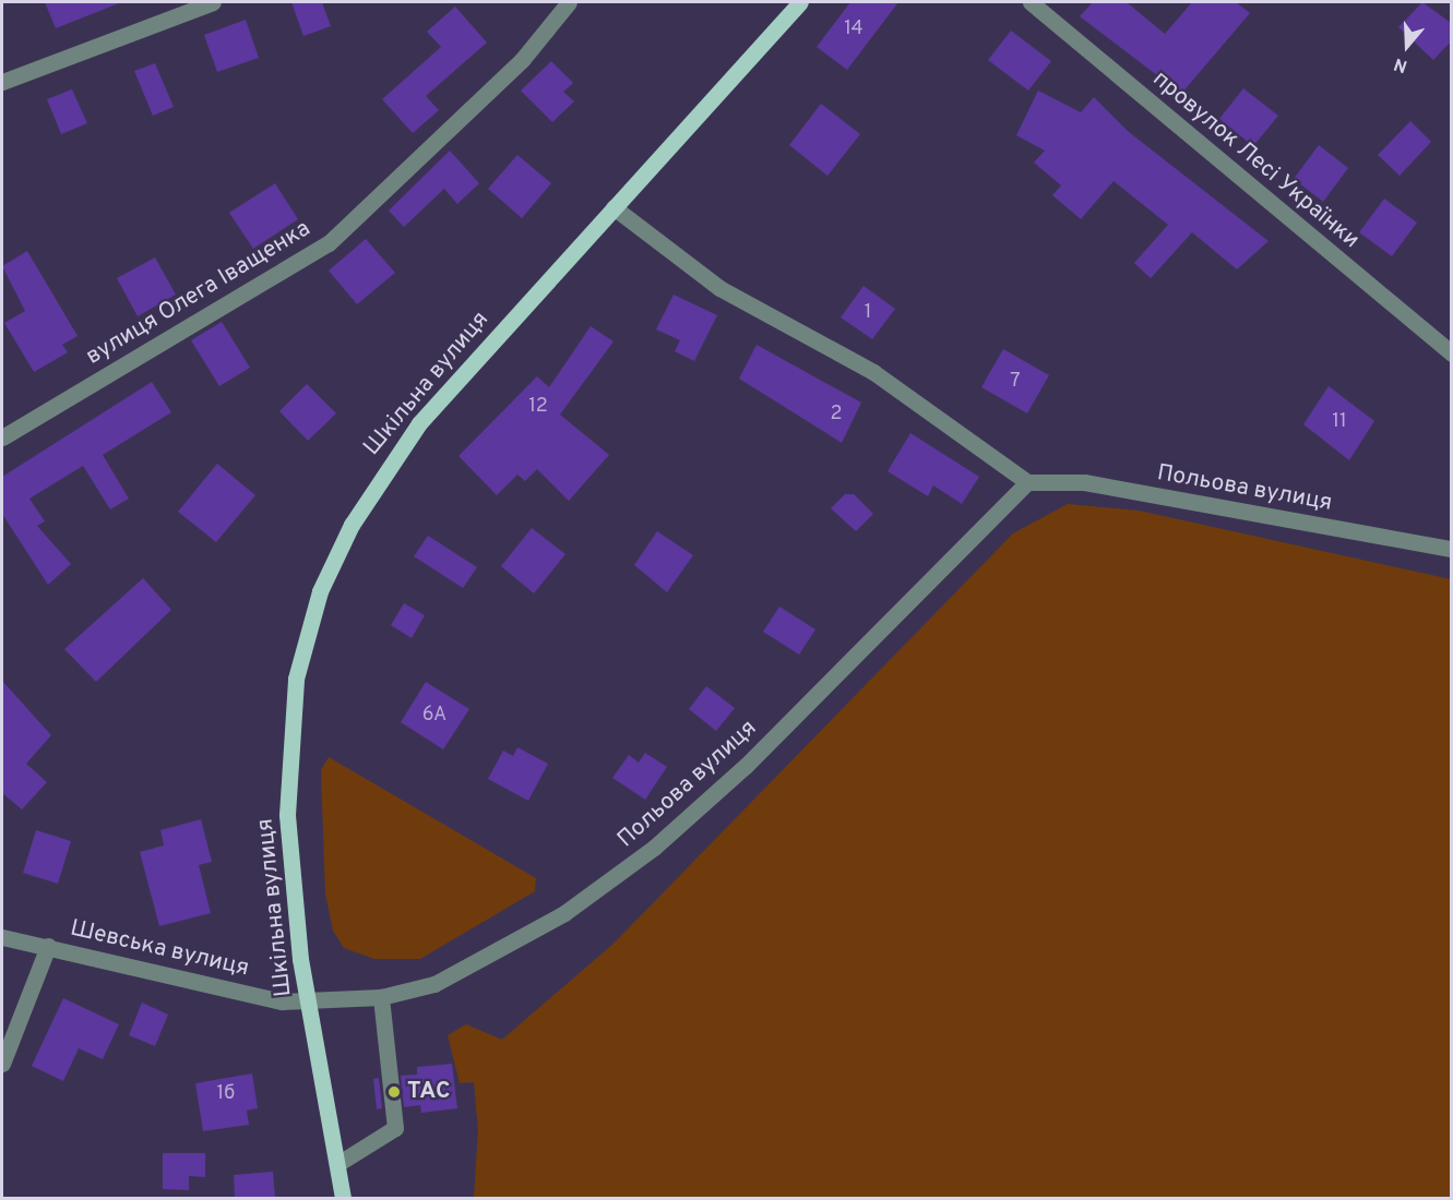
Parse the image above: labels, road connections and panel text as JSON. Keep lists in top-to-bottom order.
{
  "streets": {
    "main road": ["Шкільна вулиця"],
    "street": [
      "провулок Лесі Українки",
      "вулиця Олега Іващенка",
      "Польова вулиця",
      "Шевська вулиця"
    ]
  },
  "crossings": [
    ["Шкільна вулиця", "Польова вулиця"],
    ["Шкільна вулиця", "Шевська вулиця"],
    ["Польова вулиця", "Шевська вулиця"]
  ],
  "places": ["ТАС"],
  "house_numbers": [
    "14",
    "1",
    "7",
    "12",
    "2",
    "11",
    "6А",
    "1б"
  ],
  "north": "bottom"
}
